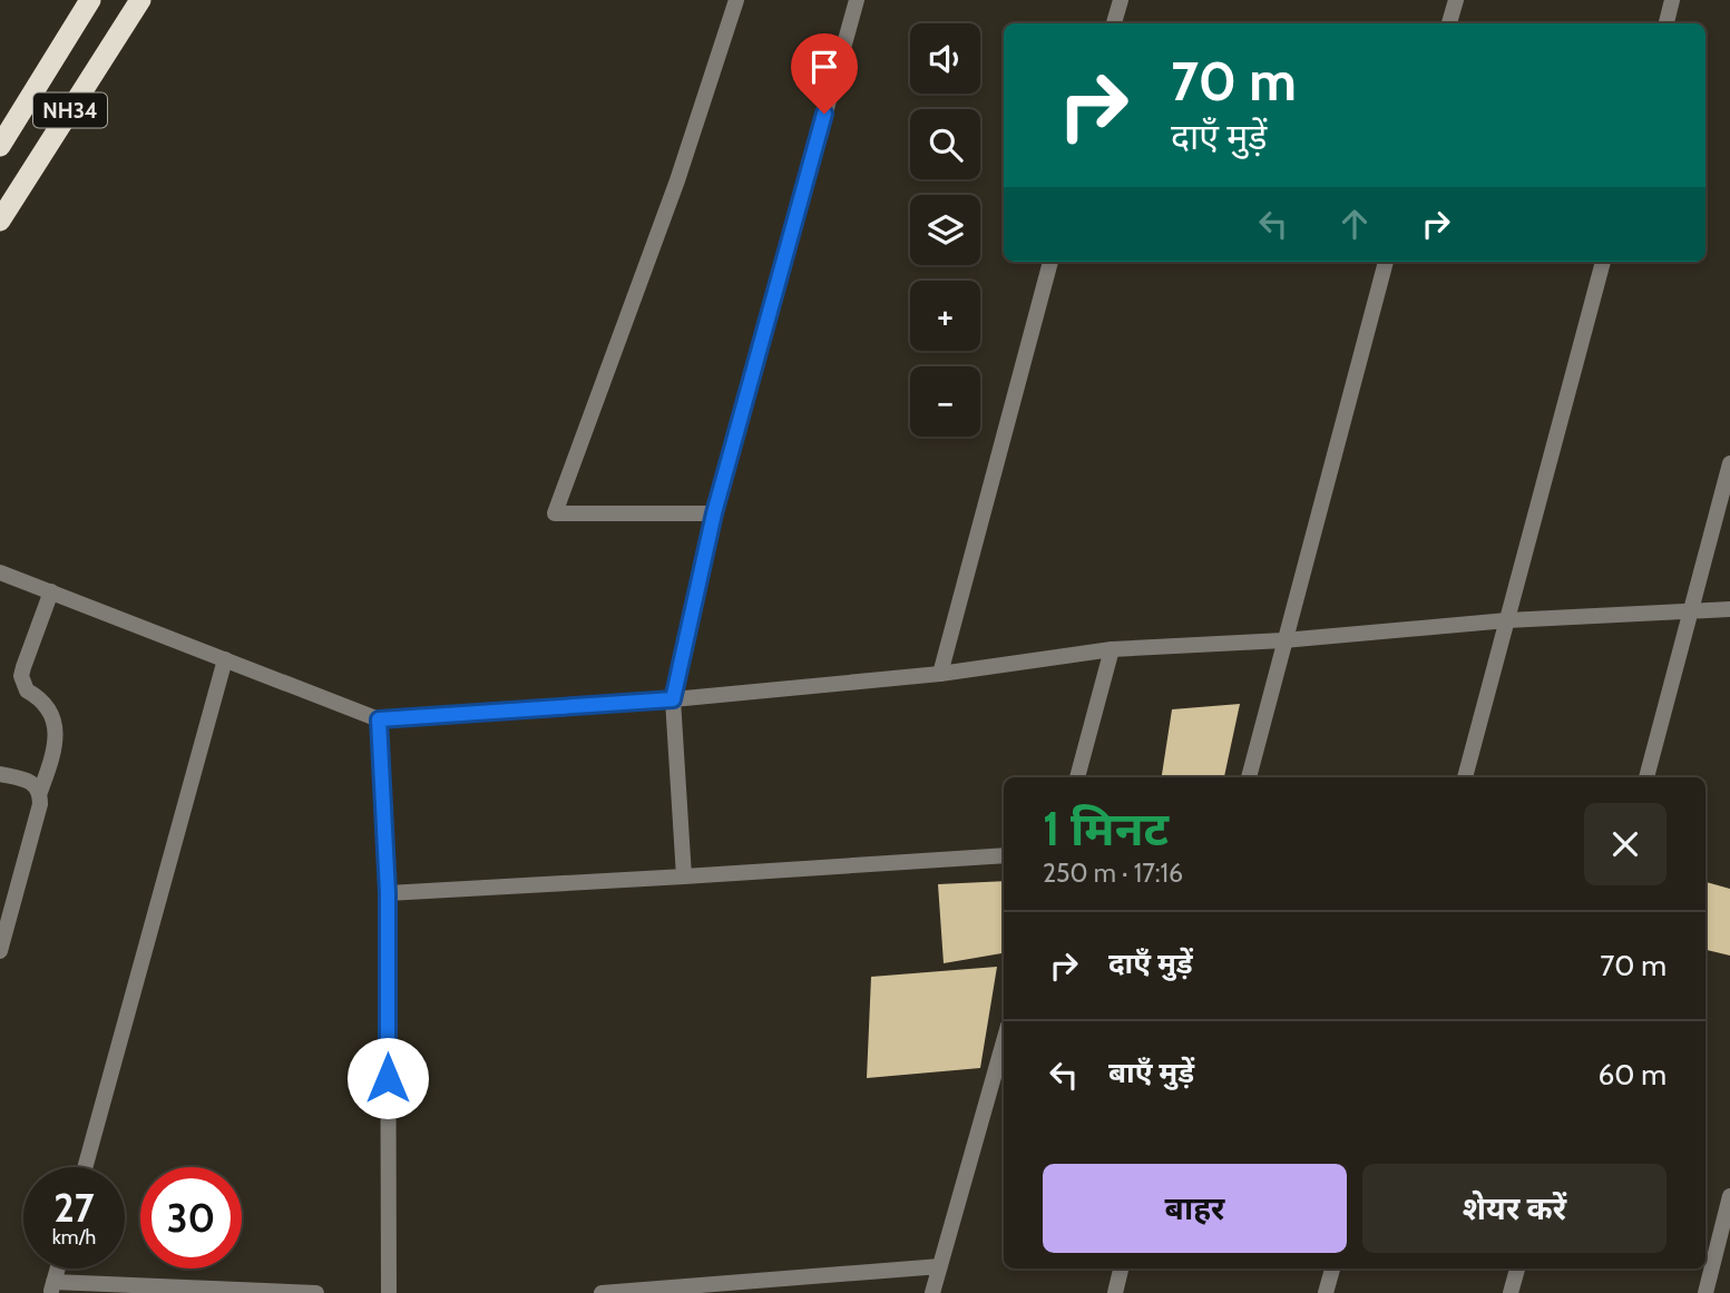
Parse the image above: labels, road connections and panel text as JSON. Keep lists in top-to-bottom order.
{
  "streets": {
    "highway": ["NH34"]
  },
  "page": {
    "map_buttons": ["+", "−"],
    "turn": ["70 m", "दाएँ मुड़ें"],
    "heading": ["1 मिनट", "250 m · 17:16"],
    "list": [
      {
        "name": "दाएँ मुड़ें",
        "value": "70 m"
      },
      {
        "name": "बाएँ मुड़ें",
        "value": "60 m"
      }
    ],
    "buttons": ["बाहर", "शेयर करें"],
    "speed": "27 km/h",
    "limit": "30"
  }
}
